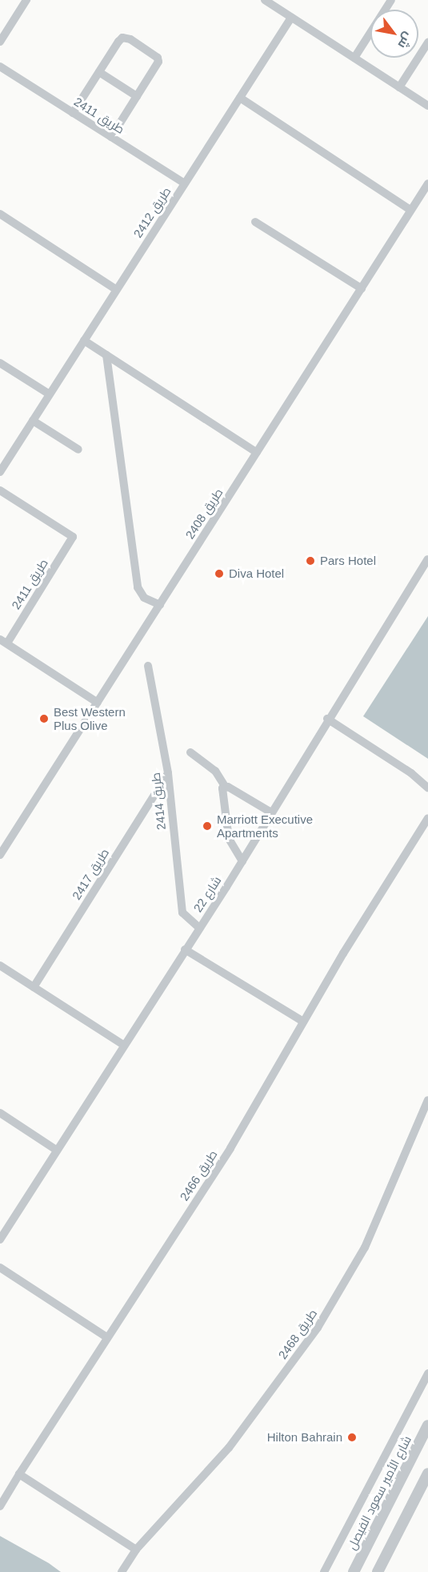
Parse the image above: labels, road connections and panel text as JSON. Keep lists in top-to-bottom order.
{
  "streets": {
    "street": [
      "طريق 2411",
      "طريق 2412",
      "طريق 2408",
      "طريق 2414",
      "طريق 2417",
      "شارع 22",
      "طريق 2466",
      "طريق 2468",
      "شارع الأمير سعود الفيصل"
    ]
  },
  "crossings": [
    ["طريق 2411", "طريق 2412"],
    ["طريق 2411", "طريق 2408"],
    ["طريق 2414", "طريق 2417"],
    ["طريق 2414", "شارع 22"]
  ],
  "places": [
    "Pars Hotel",
    "Diva Hotel",
    "Best Western Plus Olive",
    "Marriott Executive Apartments",
    "Hilton Bahrain"
  ],
  "north": "bottom right"
}
